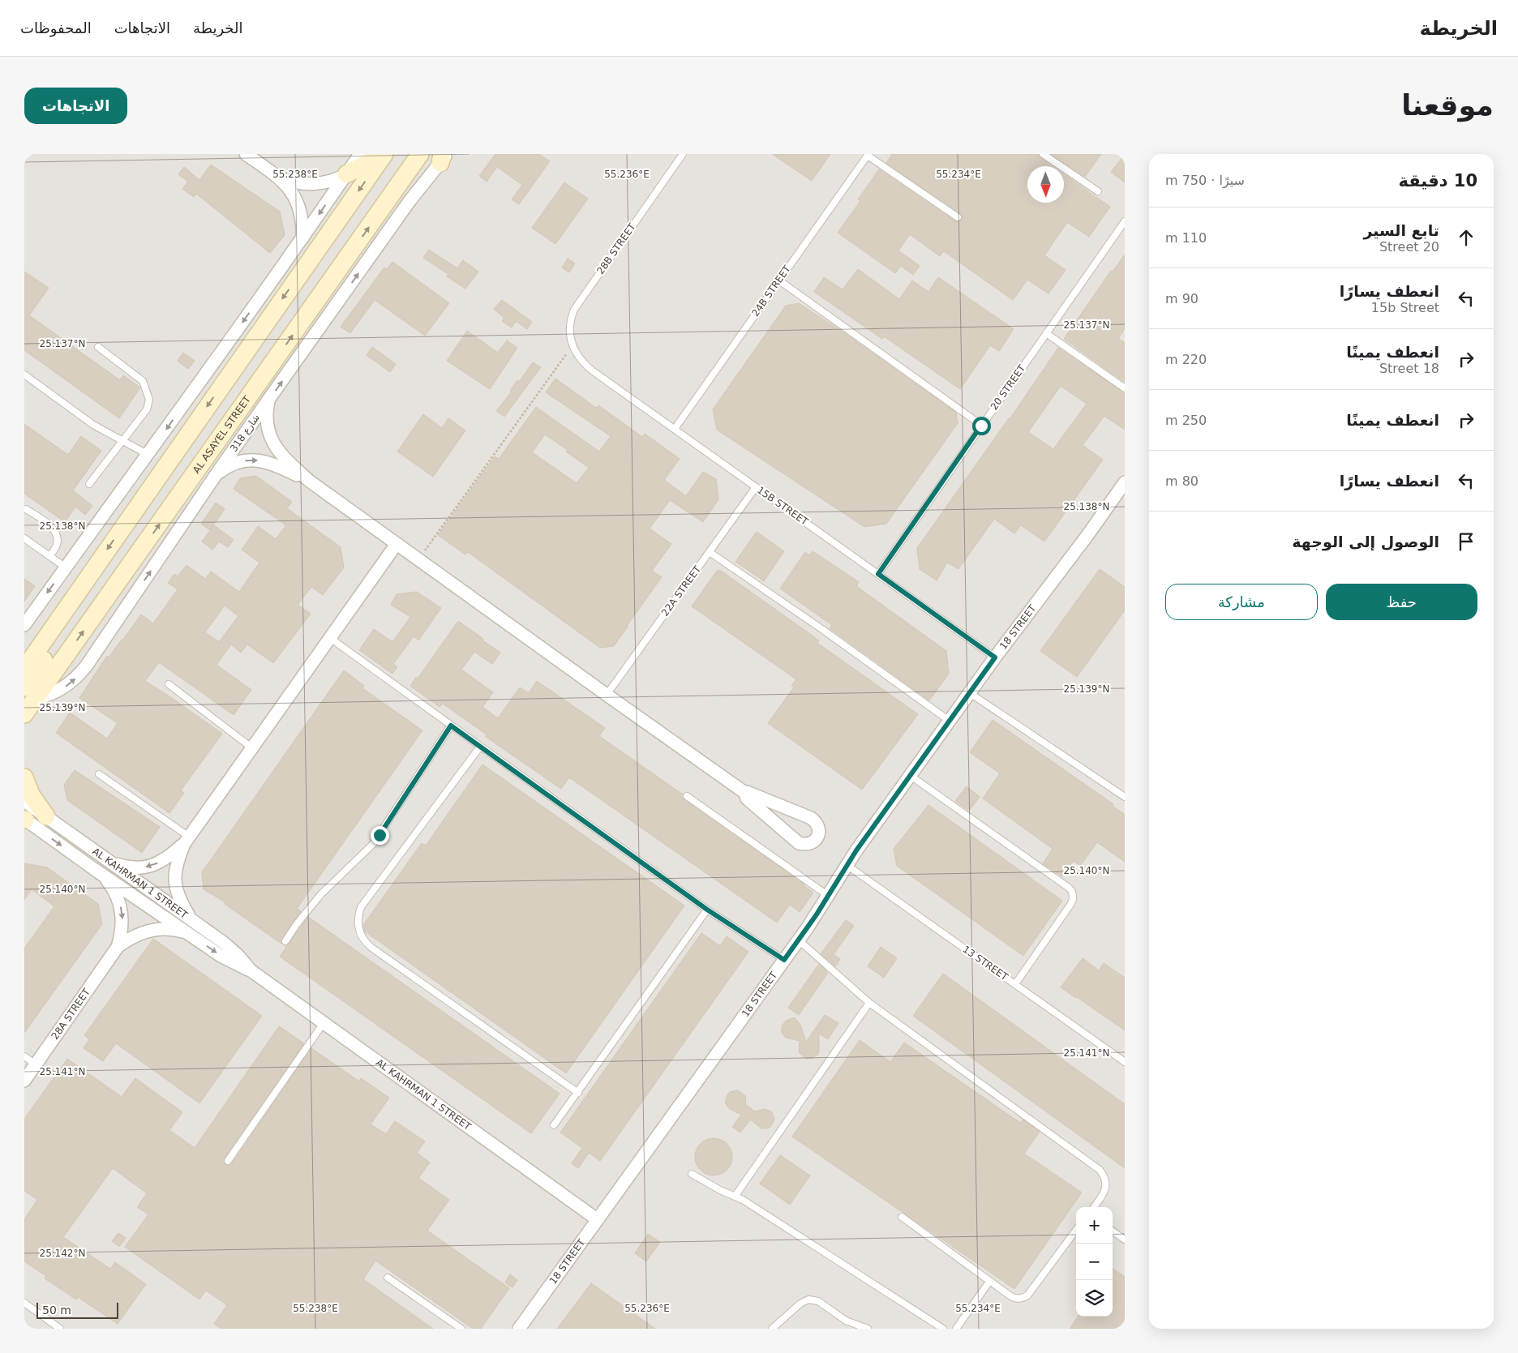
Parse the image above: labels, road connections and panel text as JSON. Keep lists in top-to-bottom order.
{
  "streets": {
    "main road": ["AL ASAYEL STREET"],
    "street": [
      "شارع 318",
      "18 STREET",
      "AL KAHRMAN 1 STREET",
      "28A STREET"
    ],
    "lane": [
      "28B STREET",
      "24B STREET",
      "20 STREET",
      "15B STREET",
      "22A STREET",
      "13 STREET"
    ]
  },
  "crossings": [
    ["28B STREET", "15B STREET"],
    ["24B STREET", "15B STREET"],
    ["20 STREET", "15B STREET"],
    ["شارع 318", "AL ASAYEL STREET"],
    ["15B STREET", "22A STREET"],
    ["15B STREET", "18 STREET"],
    ["18 STREET", "AL KAHRMAN 1 STREET"],
    ["18 STREET", "13 STREET"],
    ["AL KAHRMAN 1 STREET", "28A STREET"]
  ],
  "scale_bar": "50 m",
  "north": "bottom",
  "page": {
    "header": "الخريطة",
    "nav": ["الخريطة", "الاتجاهات", "المحفوظات"],
    "buttons": [
      "الاتجاهات",
      ["حفظ", "مشاركة"]
    ],
    "title": "موقعنا",
    "heading": ["10 دقيقة", "سيرًا · 750 m"],
    "list": [
      ["تابع السير", "20 Street", "110 m"],
      ["انعطف يسارًا", "15b Street", "90 m"],
      ["انعطف يمينًا", "18 Street", "220 m"],
      ["انعطف يمينًا", "250 m"],
      ["انعطف يسارًا", "80 m"],
      "الوصول إلى الوجهة"
    ],
    "map_buttons": ["+", "−"],
    "scale": "50 m"
  },
  "coordinates": [
    "55.238°E",
    "55.236°E",
    "55.234°E",
    "25.137°N",
    "25.138°N",
    "25.139°N",
    "25.140°N",
    "25.141°N",
    "25.142°N"
  ]
}
